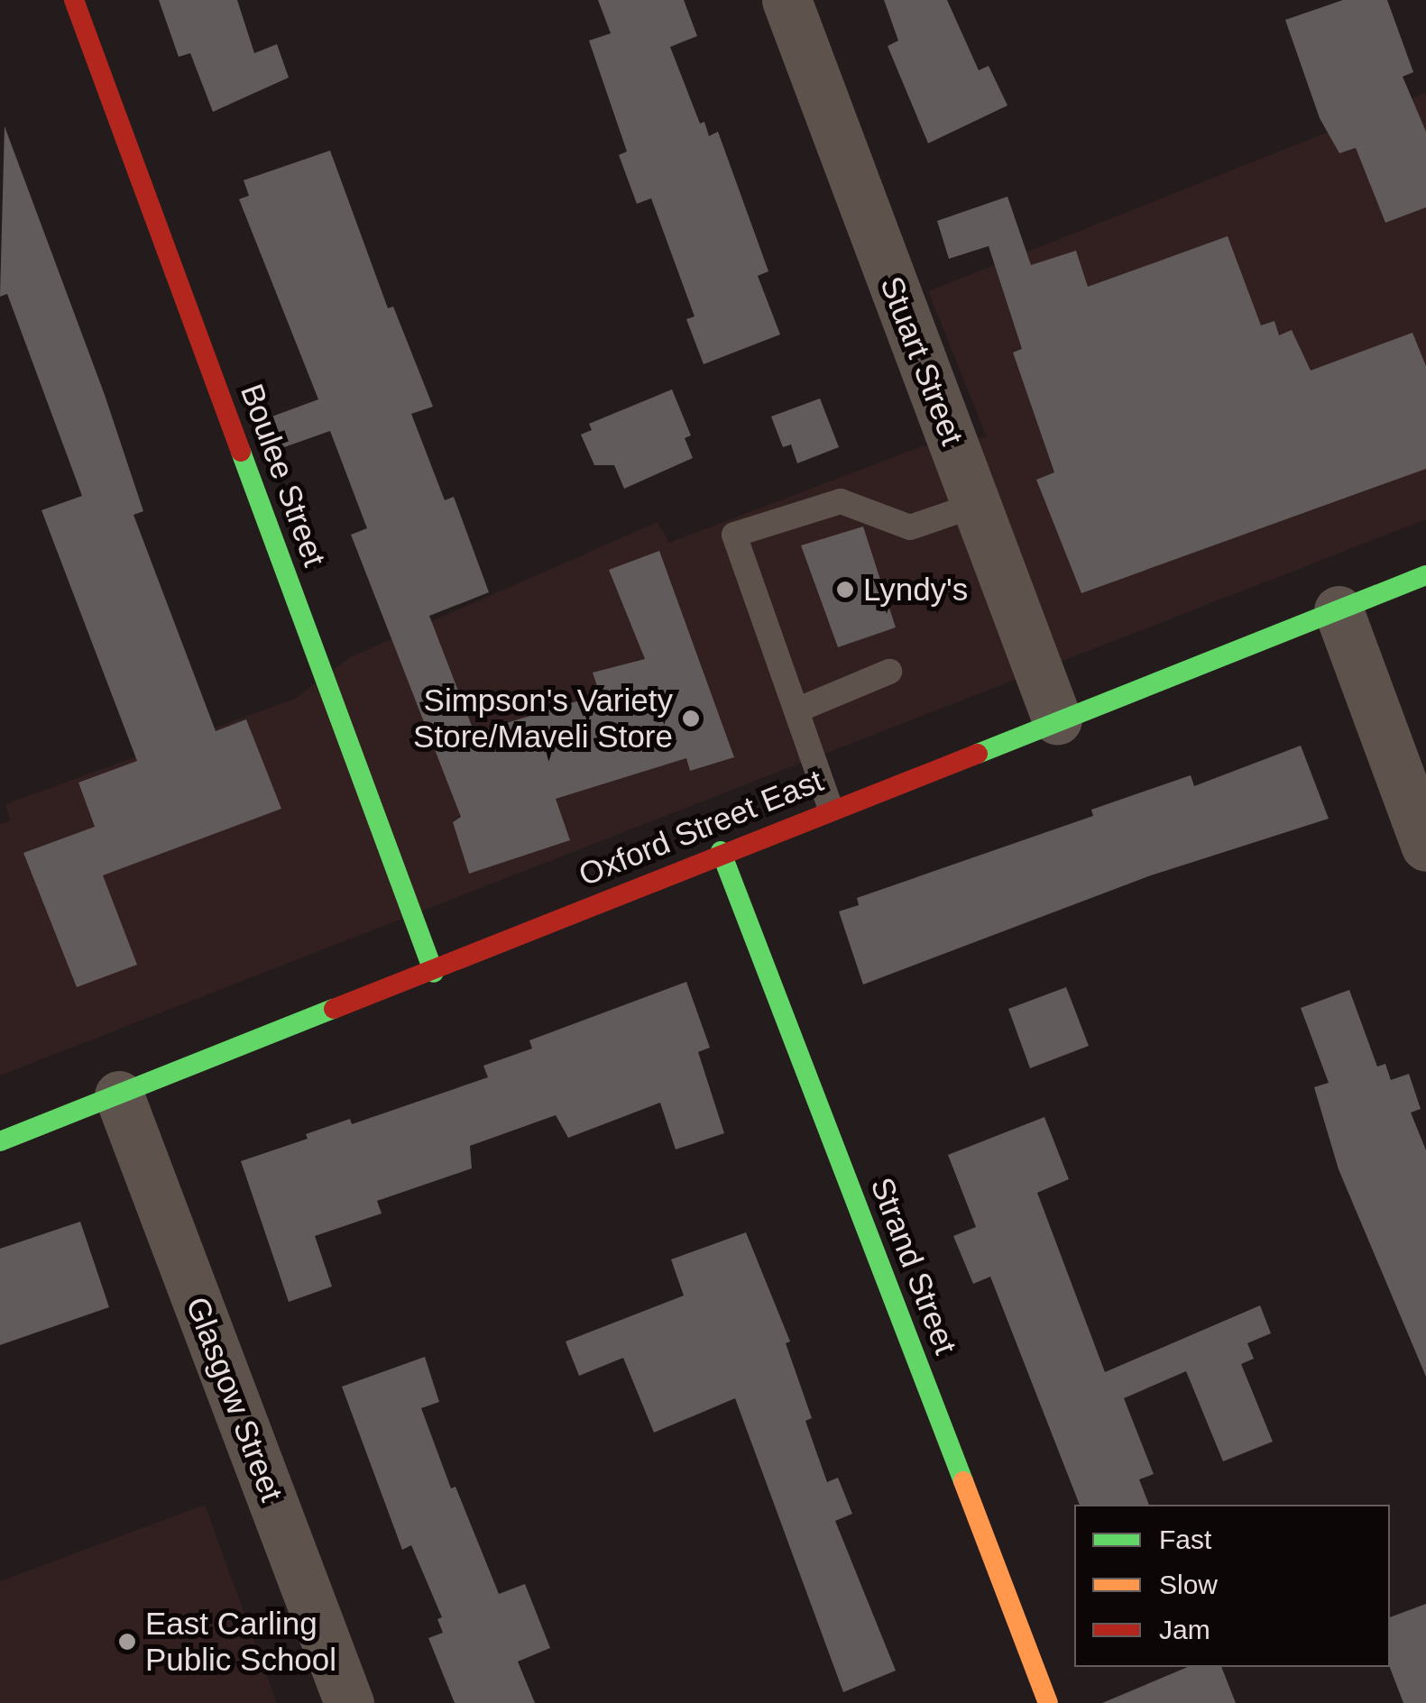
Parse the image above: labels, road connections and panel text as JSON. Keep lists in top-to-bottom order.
{
  "streets": {
    "street": [
      "Stuart Street",
      "Boulee Street",
      "Oxford Street East",
      "Strand Street",
      "Glasgow Street"
    ]
  },
  "crossings": [
    ["Stuart Street", "Oxford Street East"],
    ["Boulee Street", "Oxford Street East"],
    ["Oxford Street East", "Strand Street"],
    ["Oxford Street East", "Glasgow Street"]
  ],
  "places": ["Lyndy's", "Simpson's Variety Store/Maveli Store", "East Carling Public School"],
  "legend": ["Fast", "Slow", "Jam"]
}
